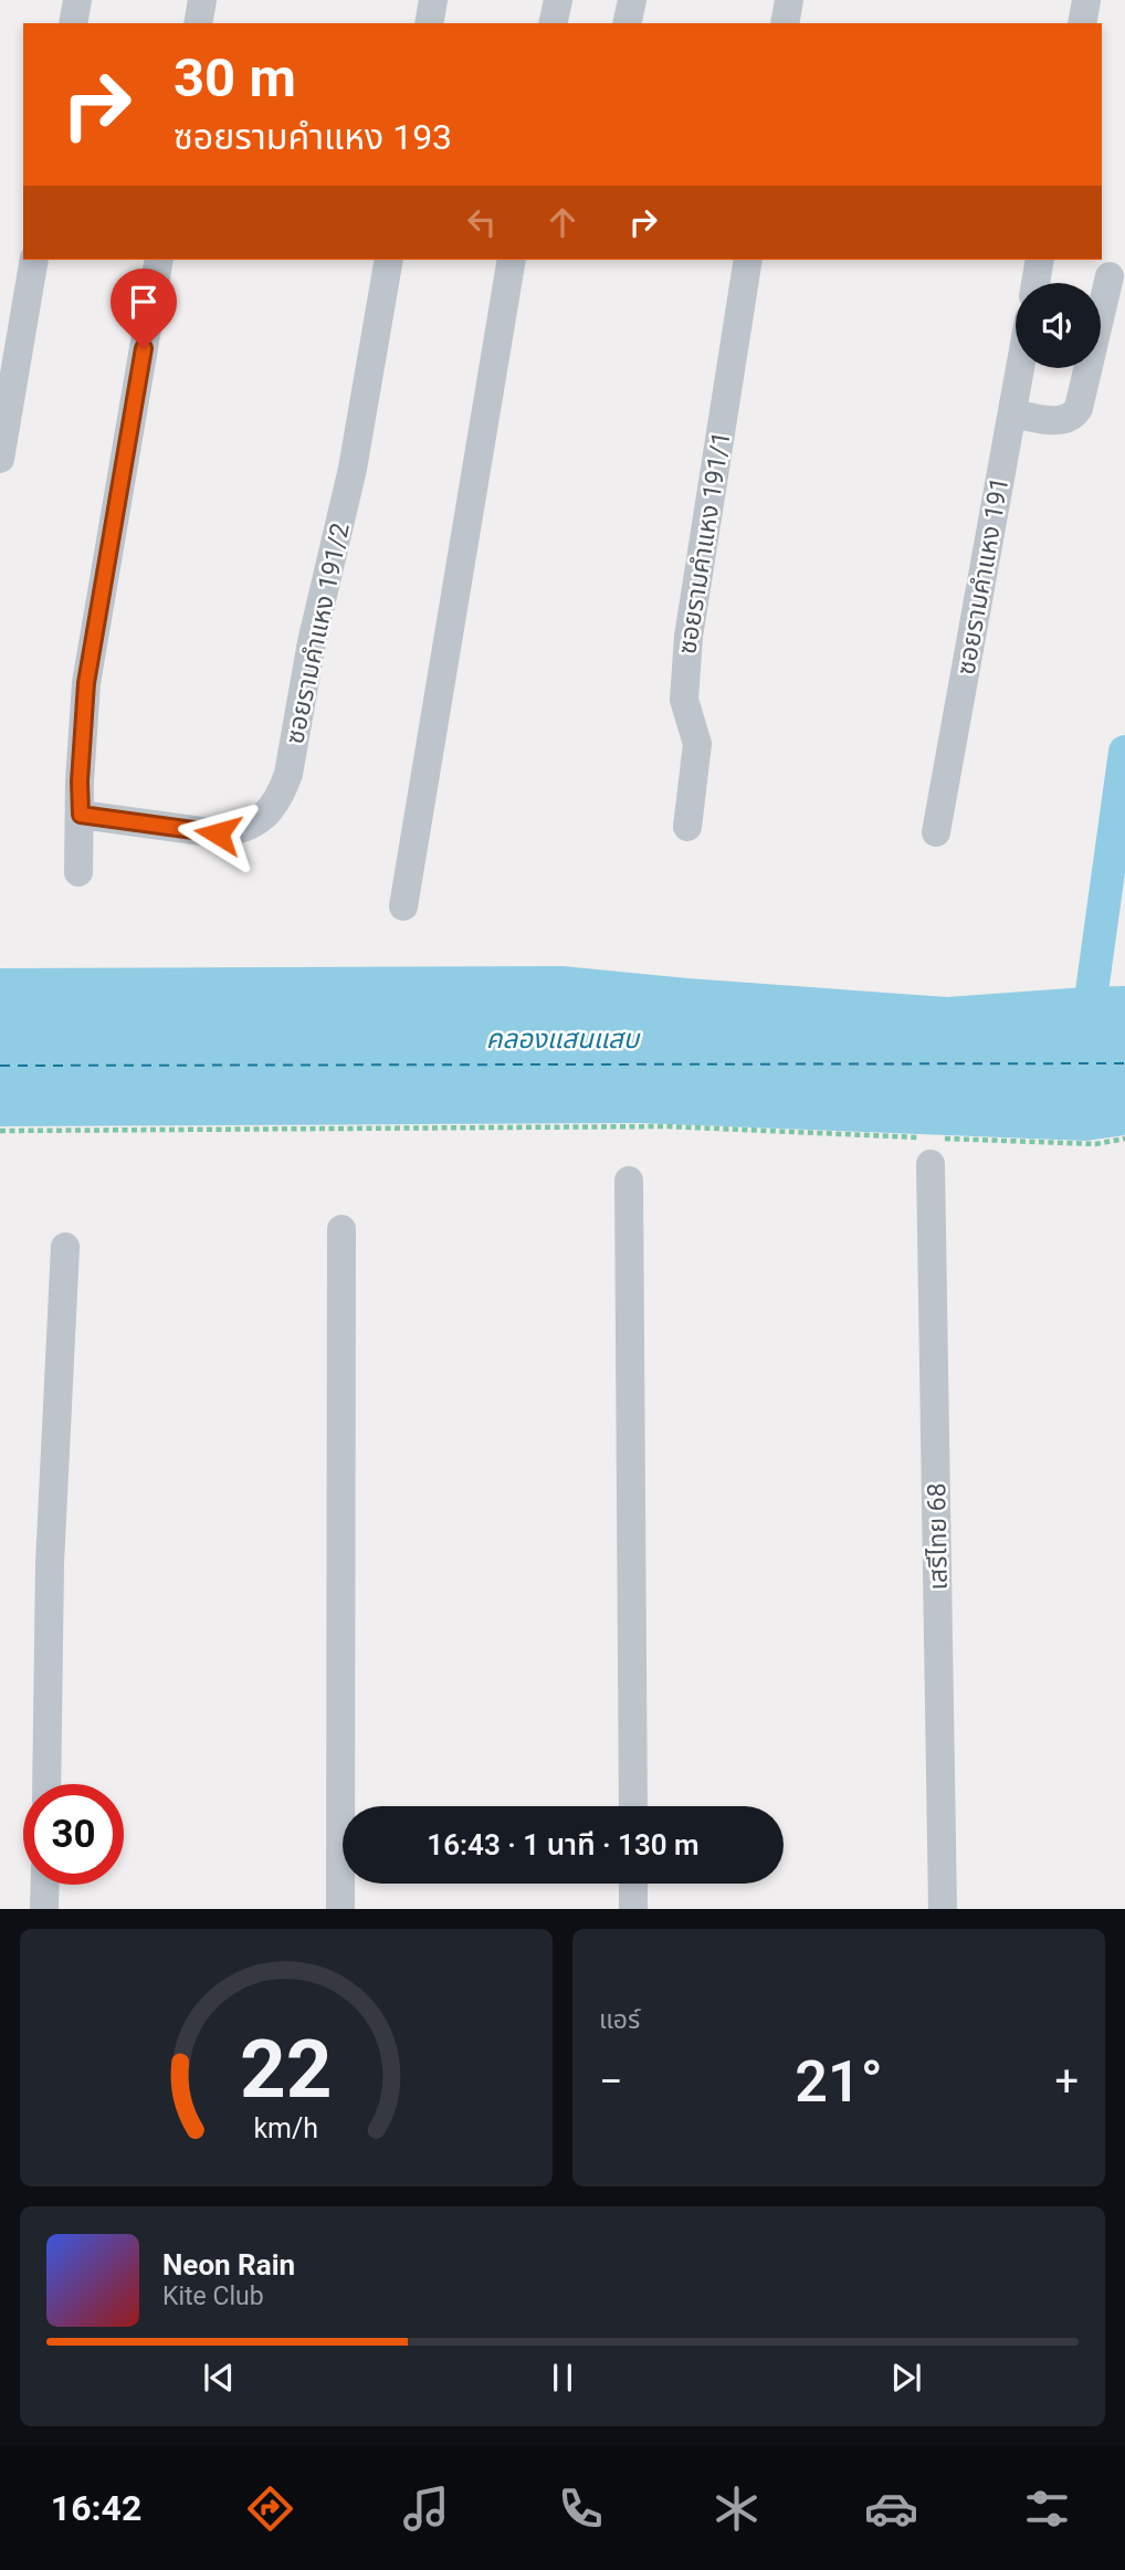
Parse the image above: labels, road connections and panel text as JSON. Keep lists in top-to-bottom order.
{
  "streets": {
    "street": [
      "ซอยรามคำแหง 191/1",
      "ซอยรามคำแหง 191",
      "ซอยรามคำแหง 191/2",
      "เสรีไทย 68"
    ]
  },
  "water": ["คลองแสนแสบ"],
  "page": {
    "turn": ["30 m", "ซอยรามคำแหง 193"],
    "limit": "30",
    "trip": "16:43 · 1 นาที · 130 m",
    "tile": "แอร์",
    "heat": ["−", "21°", "+"],
    "song": ["Neon Rain", "Kite Club"],
    "tabs": "16:42",
    "gauge": ["22", "km/h"]
  }
}
